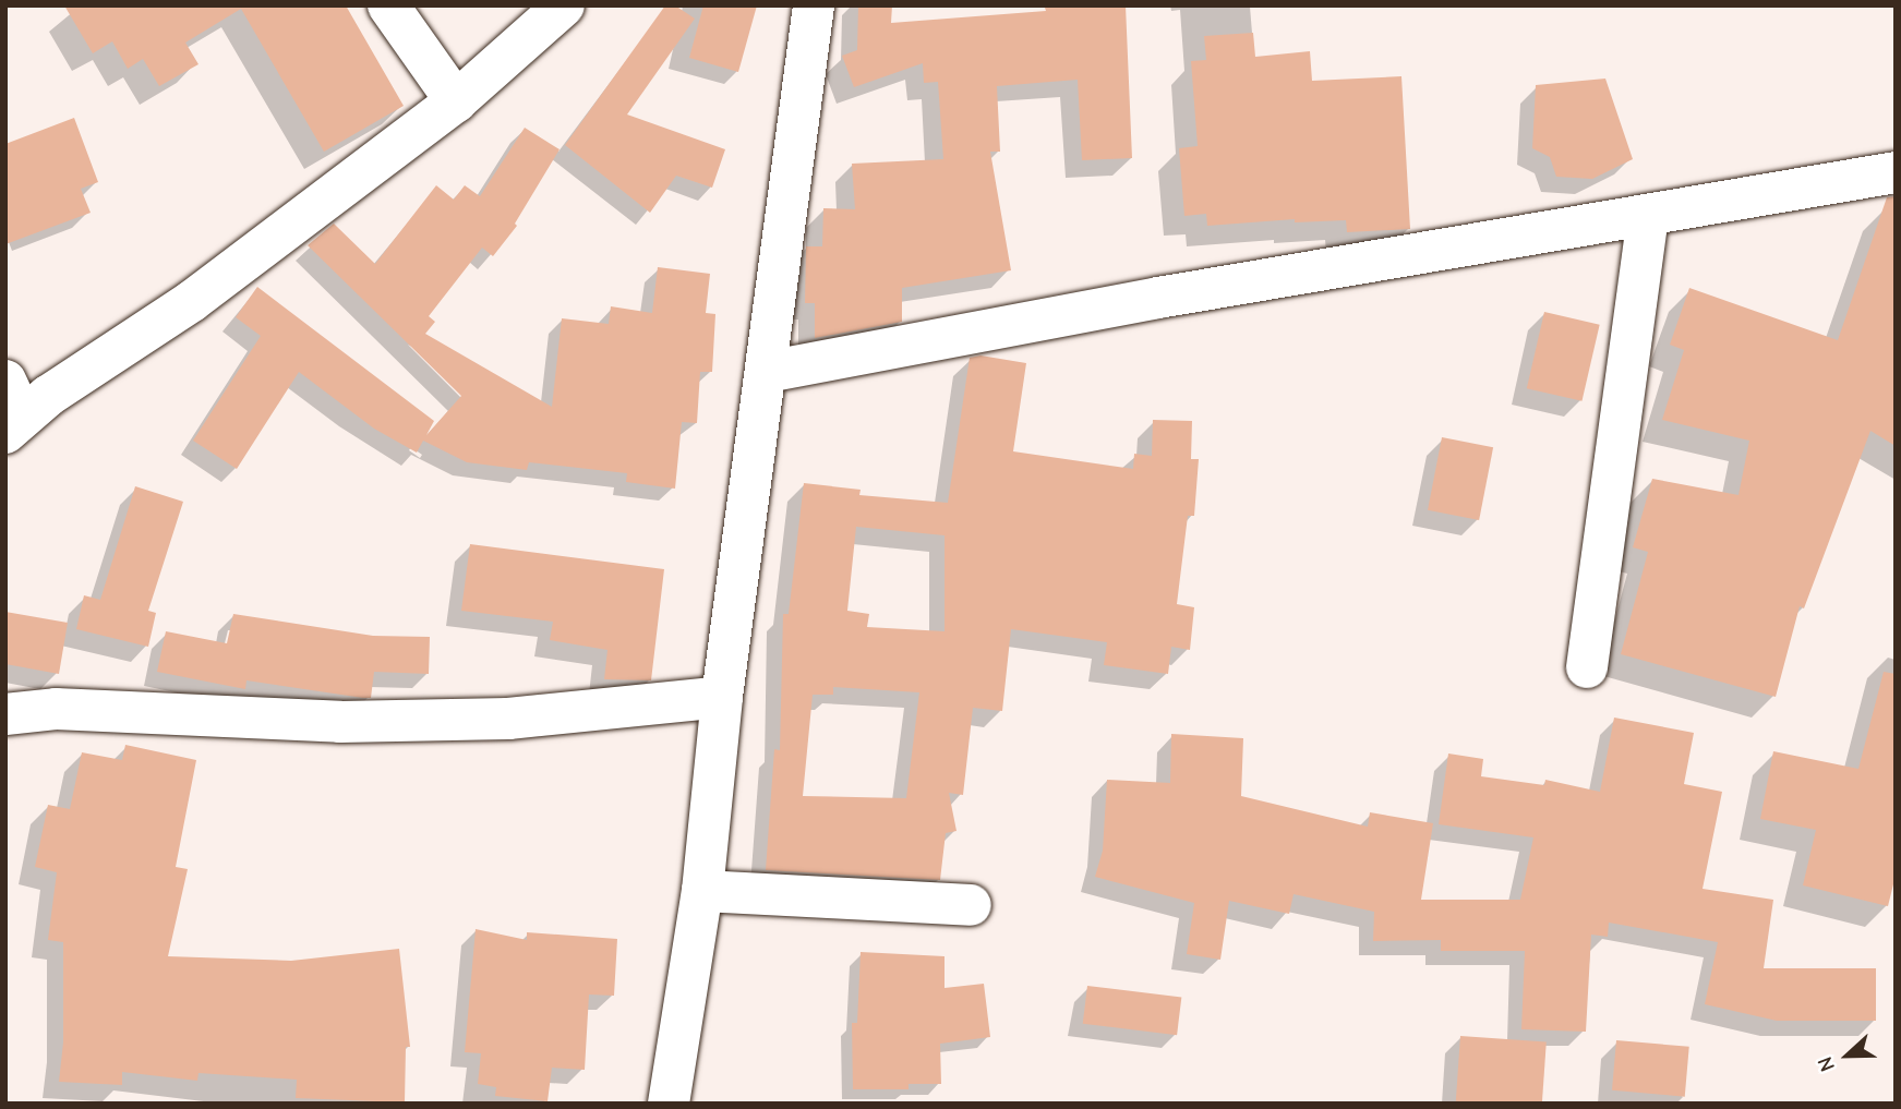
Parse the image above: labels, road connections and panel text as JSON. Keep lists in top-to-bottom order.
{
  "north": "left"
}
